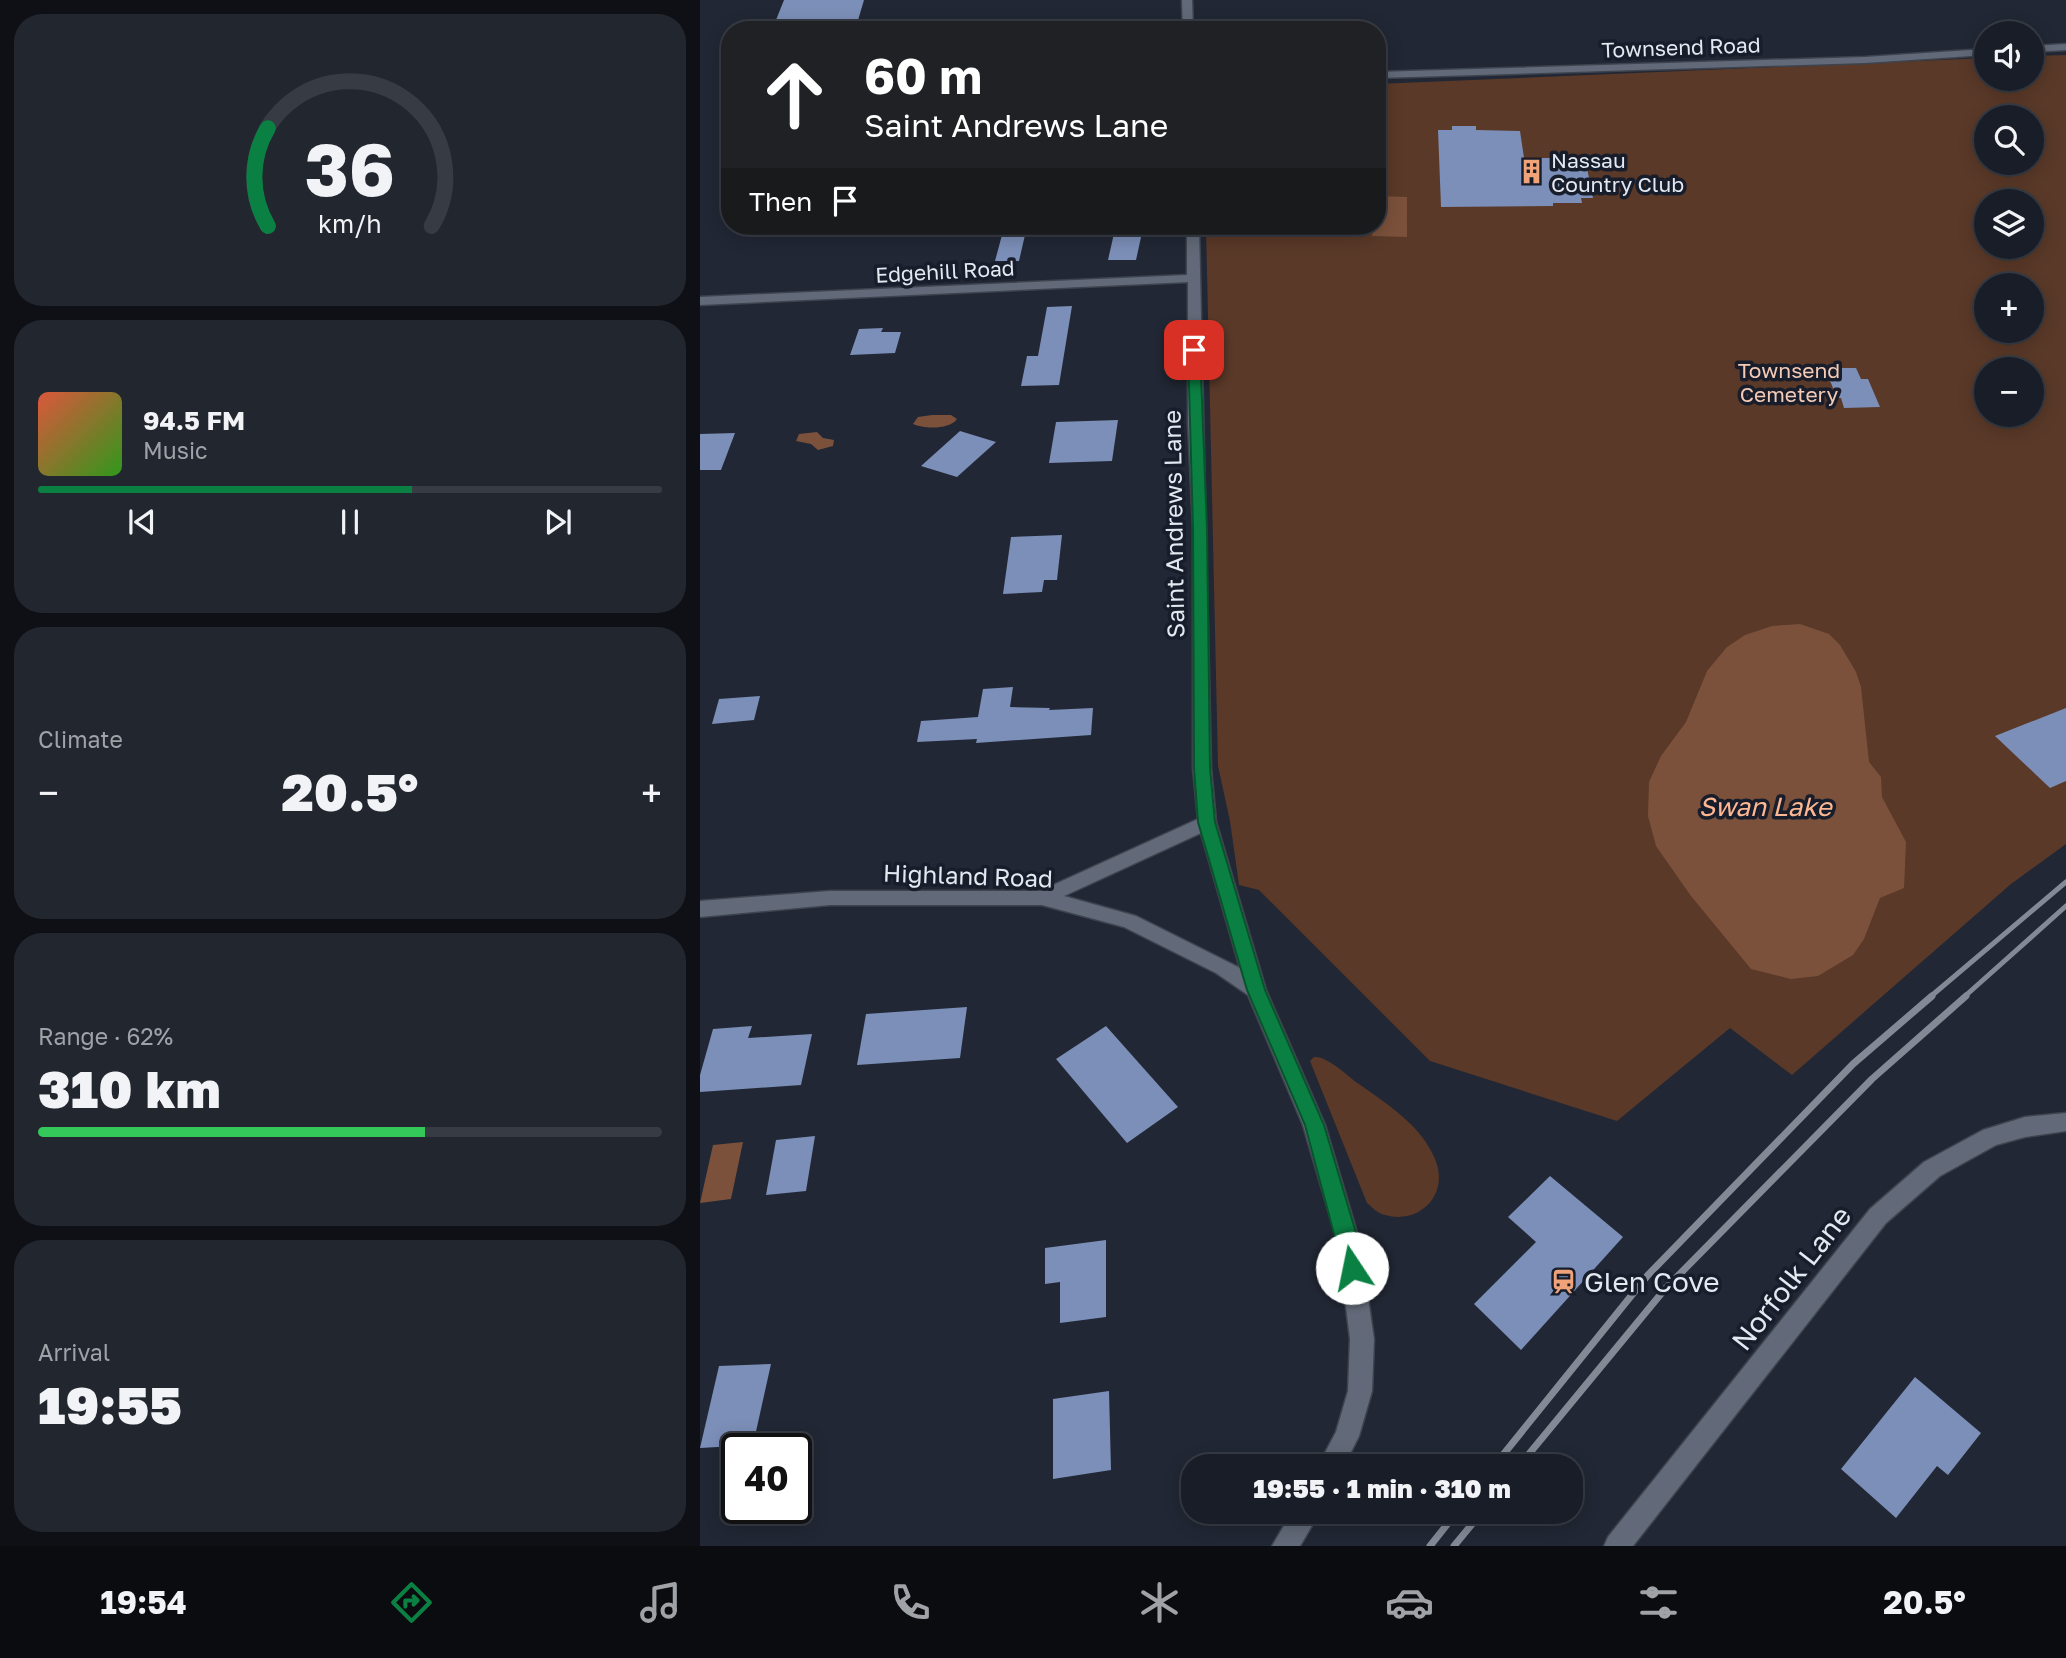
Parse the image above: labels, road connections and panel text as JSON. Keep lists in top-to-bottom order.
{
  "streets": {
    "street": [
      "Townsend Road",
      "Edgehill Road",
      "Saint Andrews Lane",
      "Highland Road",
      "Norfolk Lane"
    ]
  },
  "crossings": [
    ["Edgehill Road", "Saint Andrews Lane"],
    ["Saint Andrews Lane", "Highland Road"]
  ],
  "water": ["Swan Lake"],
  "parks": ["Townsend Cemetery"],
  "places": {
    "building": ["Nassau Country Club"],
    "station": ["Glen Cove"]
  },
  "page": {
    "map_buttons": ["+", "−"],
    "turn": ["60 m", "Saint Andrews Lane"],
    "then": "Then",
    "song": ["94.5 FM", "Music"],
    "tile": [
      "Climate",
      ["Range · 62%", "310 km"],
      ["Arrival", "19:55"]
    ],
    "heat": ["−", "20.5°", "+"],
    "limit": "40",
    "trip": "19:55 · 1 min · 310 m",
    "tabs": ["19:54", "20.5°"],
    "gauge": ["36", "km/h"]
  }
}
